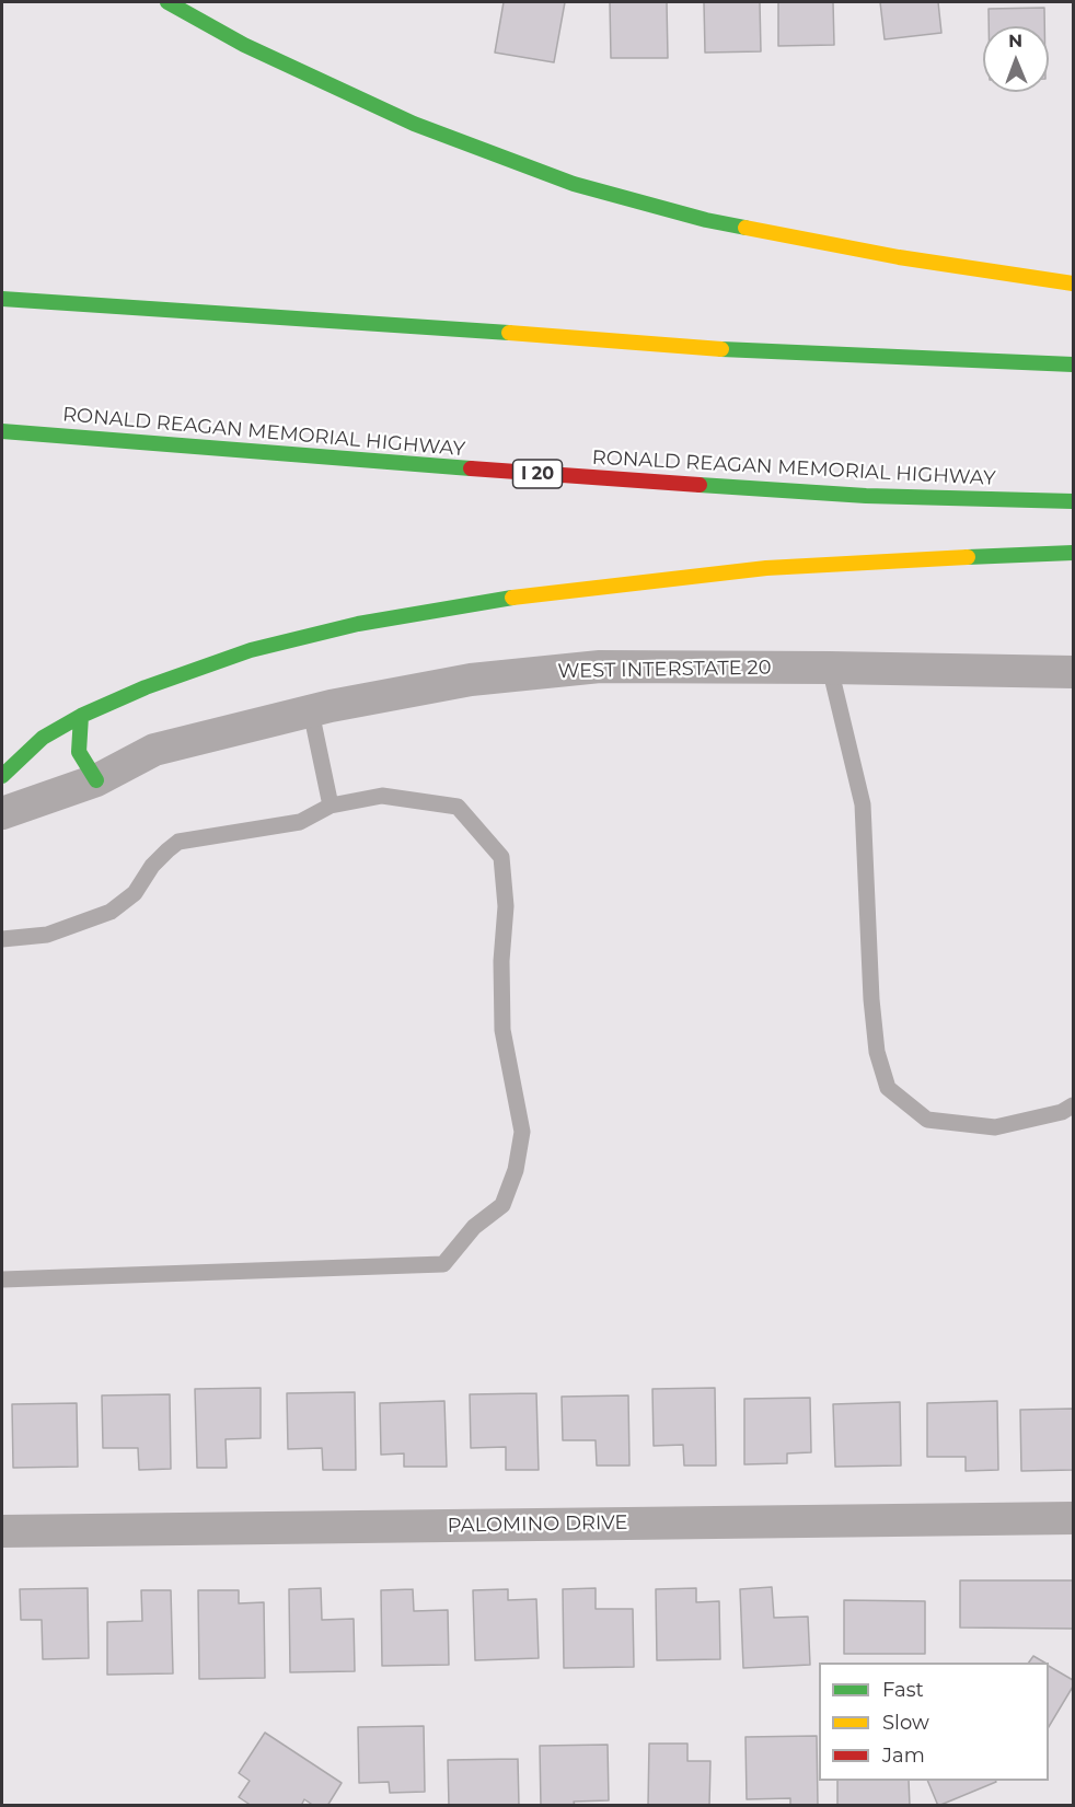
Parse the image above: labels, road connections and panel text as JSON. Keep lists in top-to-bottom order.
{
  "streets": {
    "highway": ["RONALD REAGAN MEMORIAL HIGHWAY", "I 20"],
    "street": ["WEST INTERSTATE 20", "PALOMINO DRIVE"]
  },
  "legend": ["Fast", "Slow", "Jam"],
  "north": "top"
}
